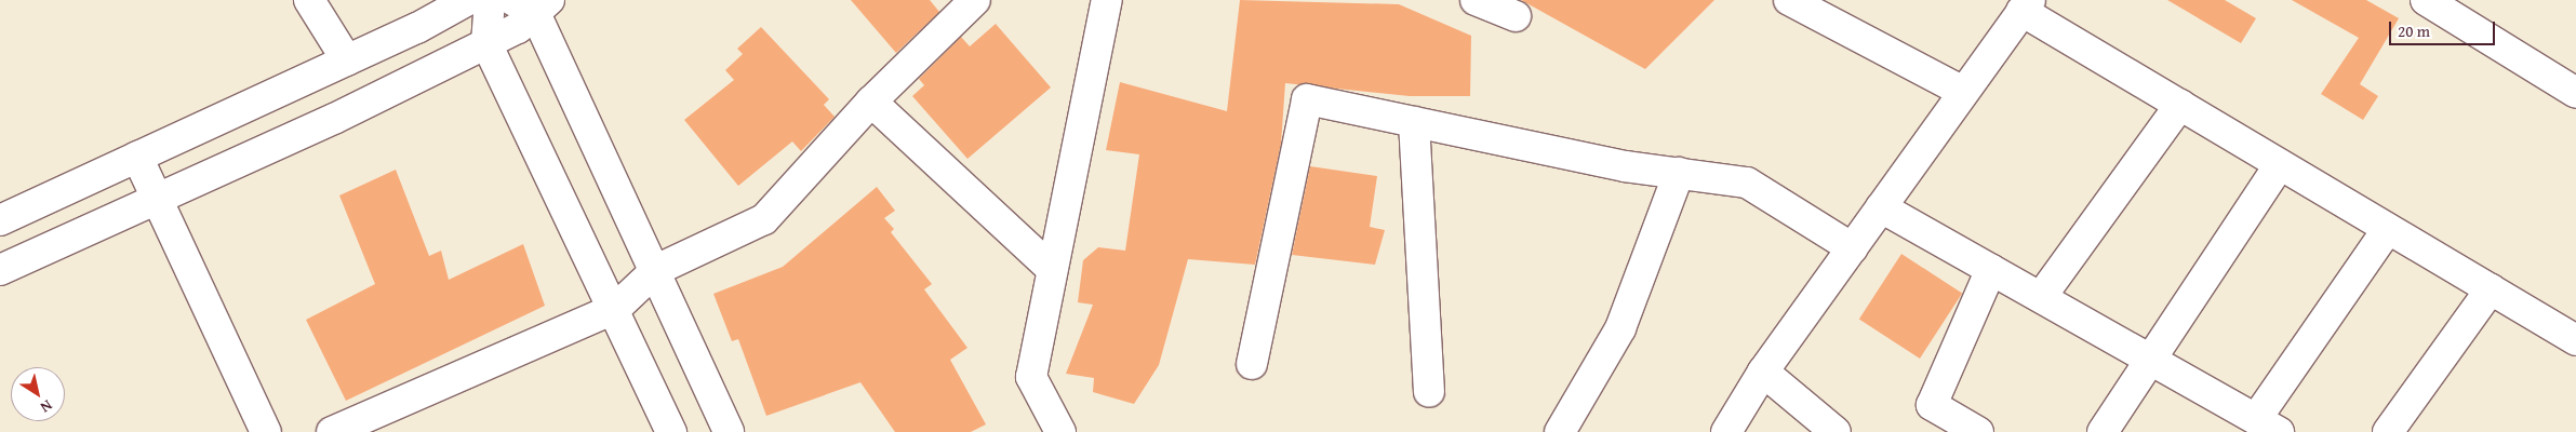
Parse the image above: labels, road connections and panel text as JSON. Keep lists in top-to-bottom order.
{
  "scale_bar": "20 m",
  "north": "bottom right"
}
